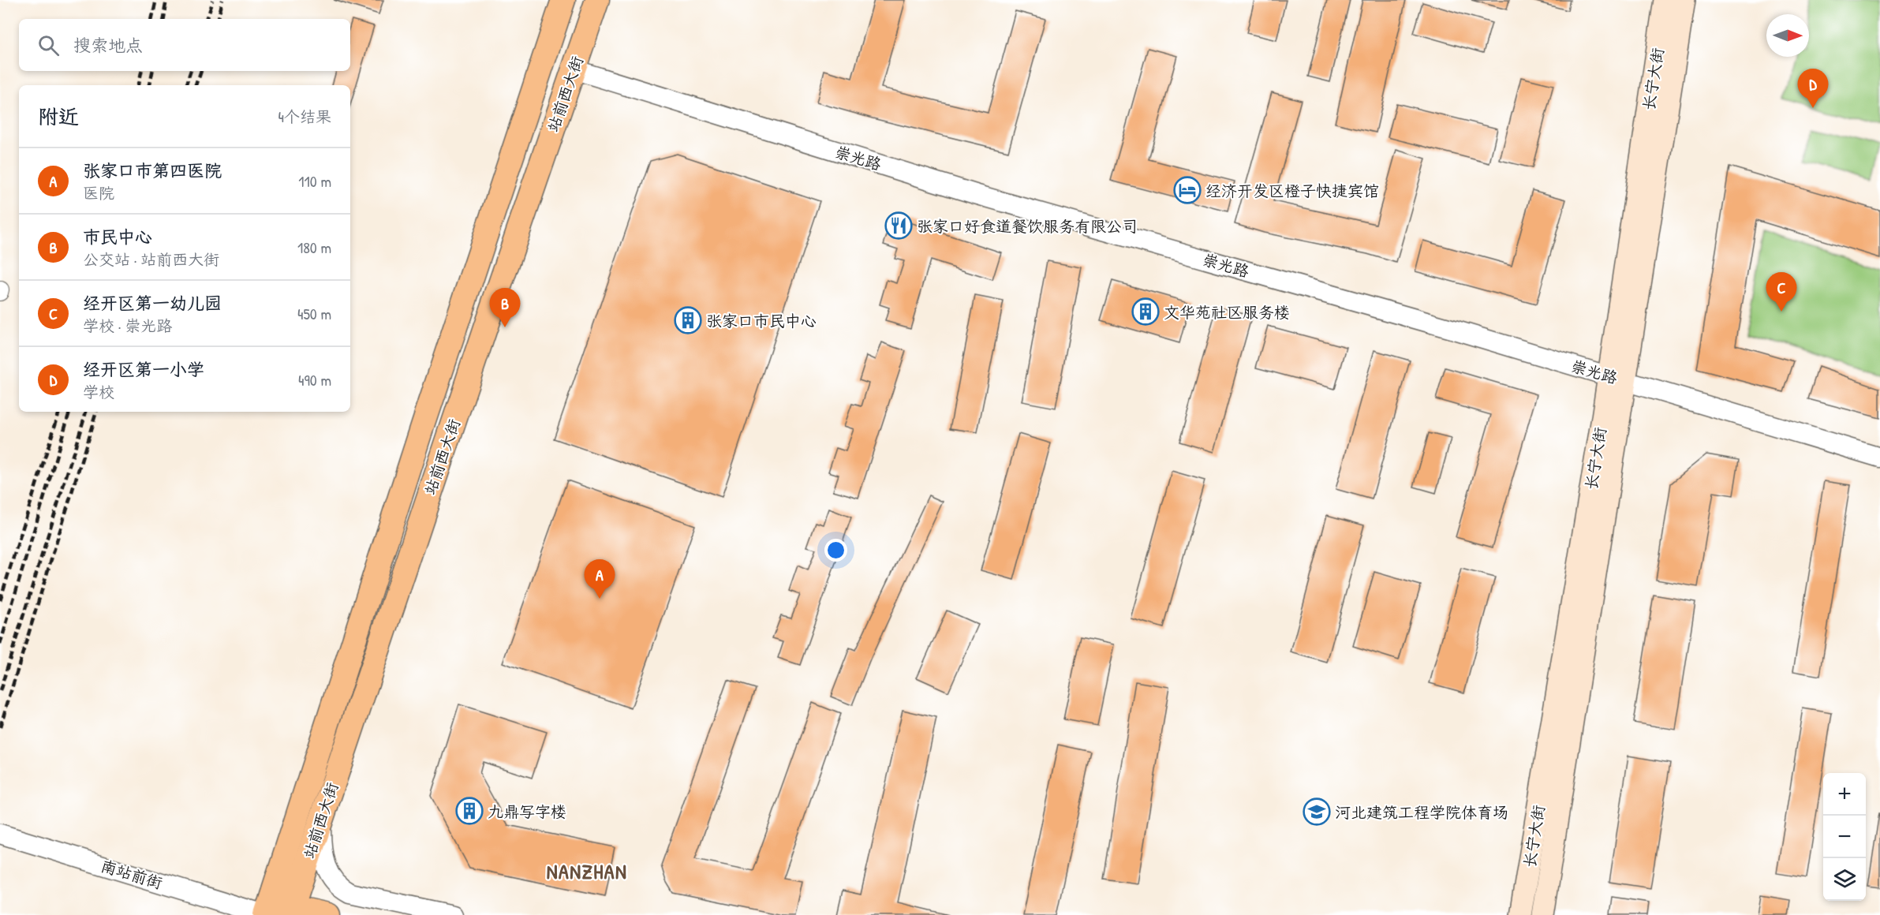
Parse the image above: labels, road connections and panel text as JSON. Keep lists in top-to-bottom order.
{
  "streets": {
    "main road": ["长宁大街", "站前西大街"],
    "street": ["崇光路", "南站前街"]
  },
  "crossings": [
    ["长宁大街", "崇光路"],
    ["站前西大街", "崇光路"],
    ["站前西大街", "南站前街"]
  ],
  "districts": ["NANZHAN"],
  "places": {
    "hotel": ["经济开发区橙子快捷宾馆"],
    "restaurant": ["张家口好食道餐饮服务有限公司"],
    "building": ["文华苑社区服务楼", "张家口市民中心", "九鼎写字楼"],
    "school or university": ["河北建筑工程学院体育场"]
  },
  "north": "right",
  "page": {
    "search": "搜索地点",
    "pins": [
      "D",
      "C",
      "B",
      "A"
    ],
    "heading": ["附近", "4个结果"],
    "list": [
      {
        "mark": "A",
        "name": "张家口市第四医院",
        "note": "医院",
        "value": "110 m"
      },
      {
        "mark": "B",
        "name": "市民中心",
        "note": "公交站 · 站前西大街",
        "value": "180 m"
      },
      {
        "mark": "C",
        "name": "经开区第一幼儿园",
        "note": "学校 · 崇光路",
        "value": "450 m"
      },
      {
        "mark": "D",
        "name": "经开区第一小学",
        "note": "学校",
        "value": "490 m"
      }
    ],
    "map_buttons": ["+", "−"]
  }
}
